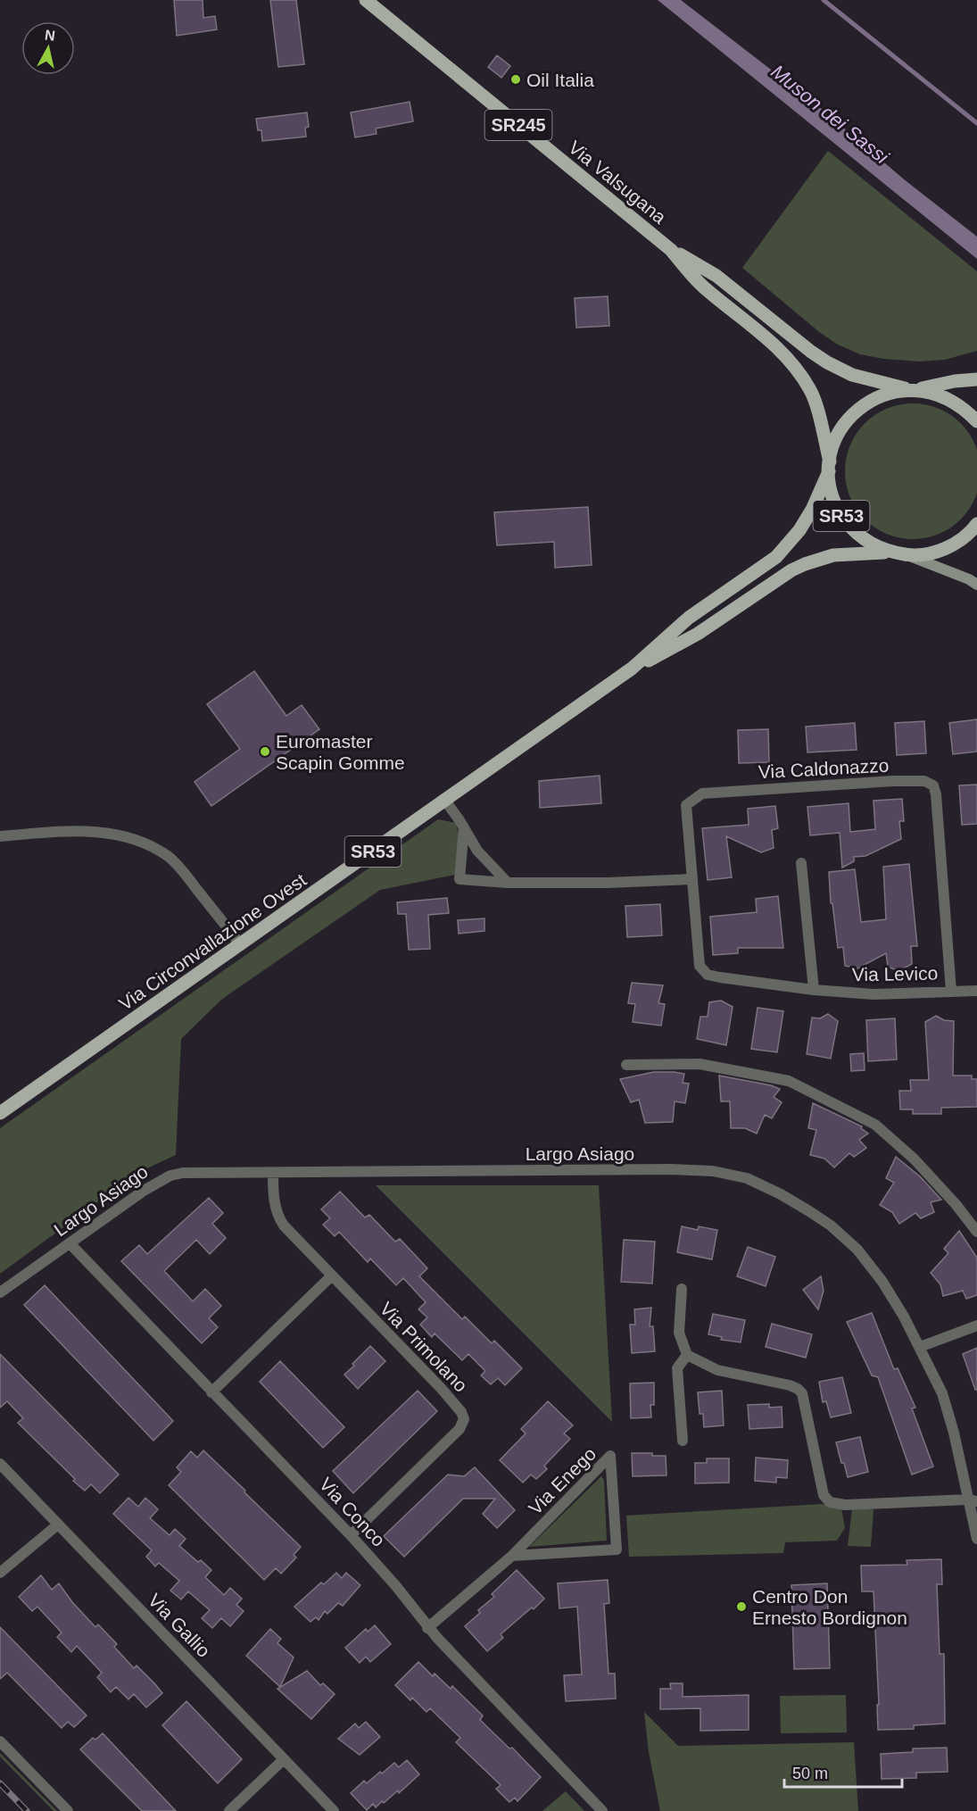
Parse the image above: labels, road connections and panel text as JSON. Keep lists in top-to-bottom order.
{
  "streets": {
    "main road": [
      "SR245",
      "Via Valsugana",
      "SR53",
      "Via Circonvallazione Ovest"
    ],
    "street": [
      "Via Caldonazzo",
      "Via Levico",
      "Largo Asiago",
      "Via Primolano",
      "Via Enego",
      "Via Conco",
      "Via Gallio"
    ]
  },
  "crossings": [
    ["Via Valsugana", "Via Circonvallazione Ovest"],
    ["Via Caldonazzo", "Via Levico"],
    ["Largo Asiago", "Via Primolano"],
    ["Largo Asiago", "Via Conco"],
    ["Via Primolano", "Via Conco"],
    ["Via Enego", "Via Conco"]
  ],
  "water": ["Muson dei Sassi"],
  "places": ["Oil Italia", "Euromaster Scapin Gomme", "Centro Don Ernesto Bordignon"],
  "scale_bar": "50 m",
  "north": "top"
}
